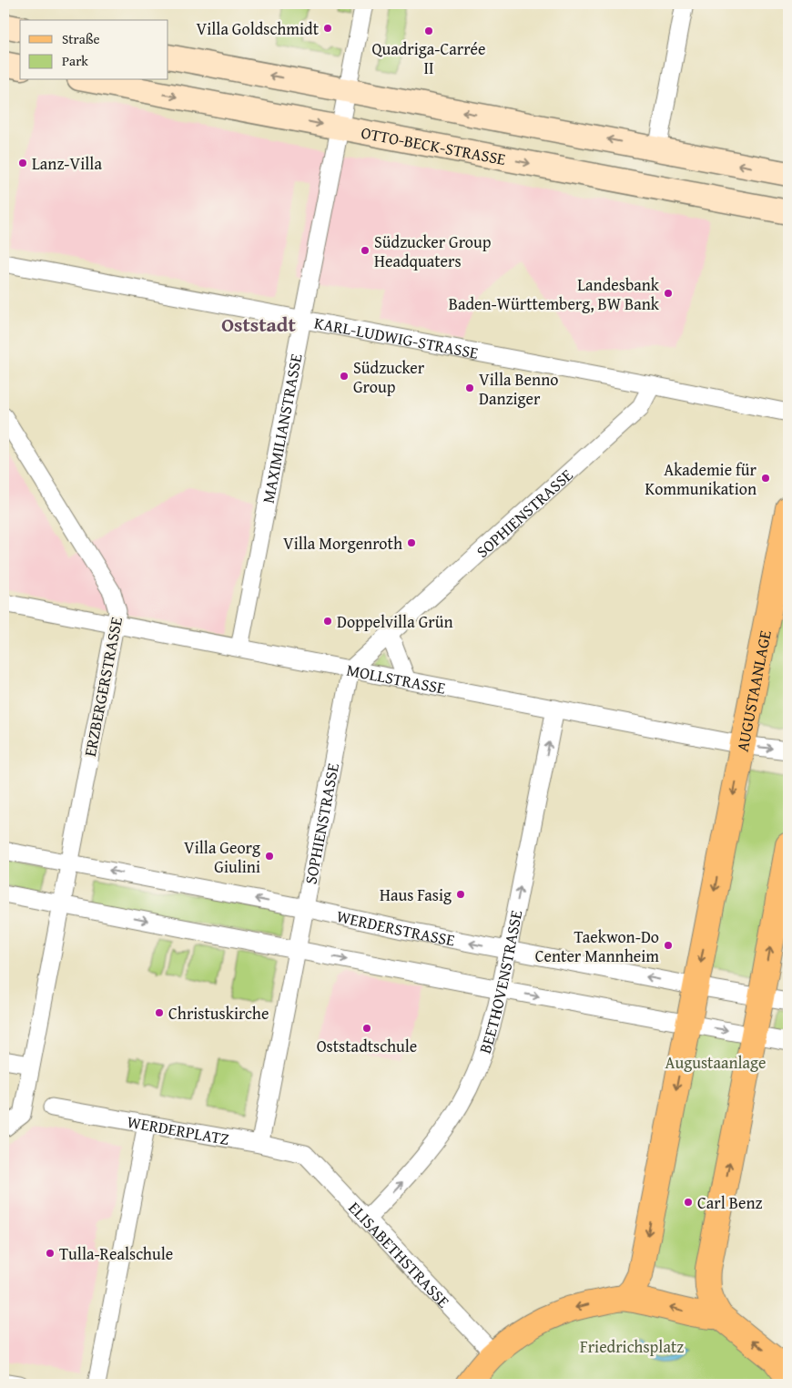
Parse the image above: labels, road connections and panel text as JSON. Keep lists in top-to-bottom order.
{
  "streets": {
    "main road": ["AUGUSTAANLAGE"],
    "street": [
      "OTTO-BECK-STRASSE",
      "KARL-LUDWIG-STRASSE",
      "MAXIMILIANSTRASSE",
      "SOPHIENSTRASSE",
      "MOLLSTRASSE",
      "ERZBERGERSTRASSE",
      "WERDERSTRASSE",
      "BEETHOVENSTRASSE",
      "WERDERPLATZ",
      "ELISABETHSTRASSE"
    ]
  },
  "crossings": [
    ["OTTO-BECK-STRASSE", "MAXIMILIANSTRASSE"],
    ["KARL-LUDWIG-STRASSE", "MAXIMILIANSTRASSE"],
    ["KARL-LUDWIG-STRASSE", "SOPHIENSTRASSE"],
    ["MAXIMILIANSTRASSE", "MOLLSTRASSE"],
    ["SOPHIENSTRASSE", "MOLLSTRASSE"],
    ["SOPHIENSTRASSE", "WERDERSTRASSE"],
    ["MOLLSTRASSE", "ERZBERGERSTRASSE"],
    ["MOLLSTRASSE", "AUGUSTAANLAGE"],
    ["MOLLSTRASSE", "BEETHOVENSTRASSE"],
    ["ERZBERGERSTRASSE", "WERDERSTRASSE"],
    ["AUGUSTAANLAGE", "WERDERSTRASSE"],
    ["WERDERSTRASSE", "BEETHOVENSTRASSE"],
    ["BEETHOVENSTRASSE", "ELISABETHSTRASSE"],
    ["WERDERPLATZ", "ELISABETHSTRASSE"]
  ],
  "one_way": ["BEETHOVENSTRASSE"],
  "districts": ["Oststadt"],
  "parks": ["Augustaanlage", "Friedrichsplatz"],
  "places": [
    "Villa Goldschmidt",
    "Quadriga-Carrée II",
    "Lanz-Villa",
    "Südzucker Group Headquaters",
    "Landesbank Baden-Württemberg, BW Bank",
    "Südzucker Group",
    "Villa Benno Danziger",
    "Akademie für Kommunikation",
    "Villa Morgenroth",
    "Doppelvilla Grün",
    "Villa Georg Giulini",
    "Haus Fasig",
    "Taekwon-Do Center Mannheim",
    "Christuskirche",
    "Oststadtschule",
    "Carl Benz",
    "Tulla-Realschule"
  ],
  "legend": ["Straße", "Park"]
}
